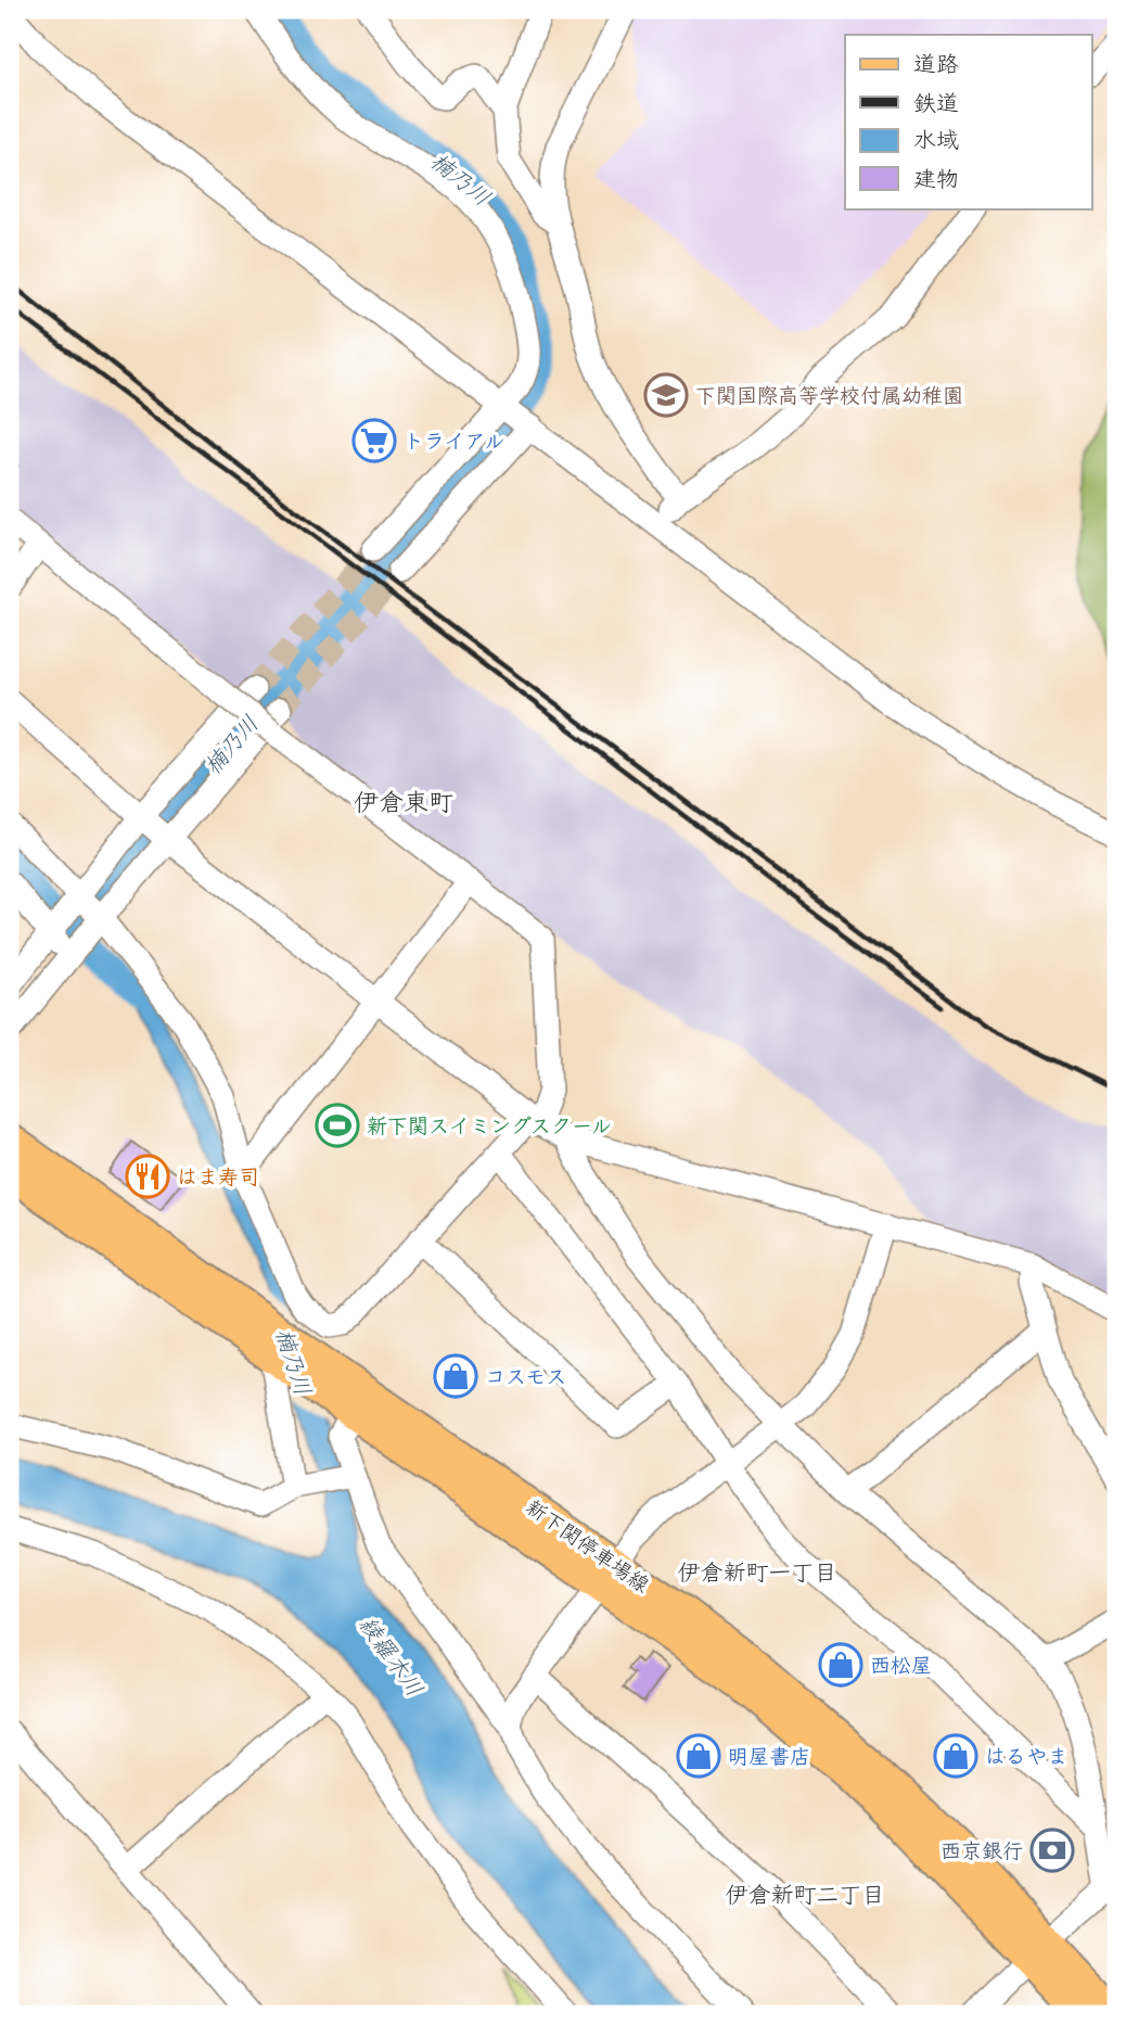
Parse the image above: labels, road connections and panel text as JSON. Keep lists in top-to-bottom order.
{
  "streets": {
    "main road": ["新下関停車場線"]
  },
  "districts": ["伊倉東町", "伊倉新町一丁目", "伊倉新町二丁目"],
  "water": ["楠乃川", "綾羅木川"],
  "places": {
    "school or university": ["下関国際高等学校付属幼稚園"],
    "supermarket": ["トライアル"],
    "sports": ["新下関スイミングスクール"],
    "restaurant": ["はま寿司"],
    "shop": [
      "コスモス",
      "西松屋",
      "明屋書店",
      "はるやま"
    ],
    "bank": ["西京銀行"]
  },
  "legend": [
    "道路",
    "鉄道",
    "水域",
    "建物"
  ]
}
